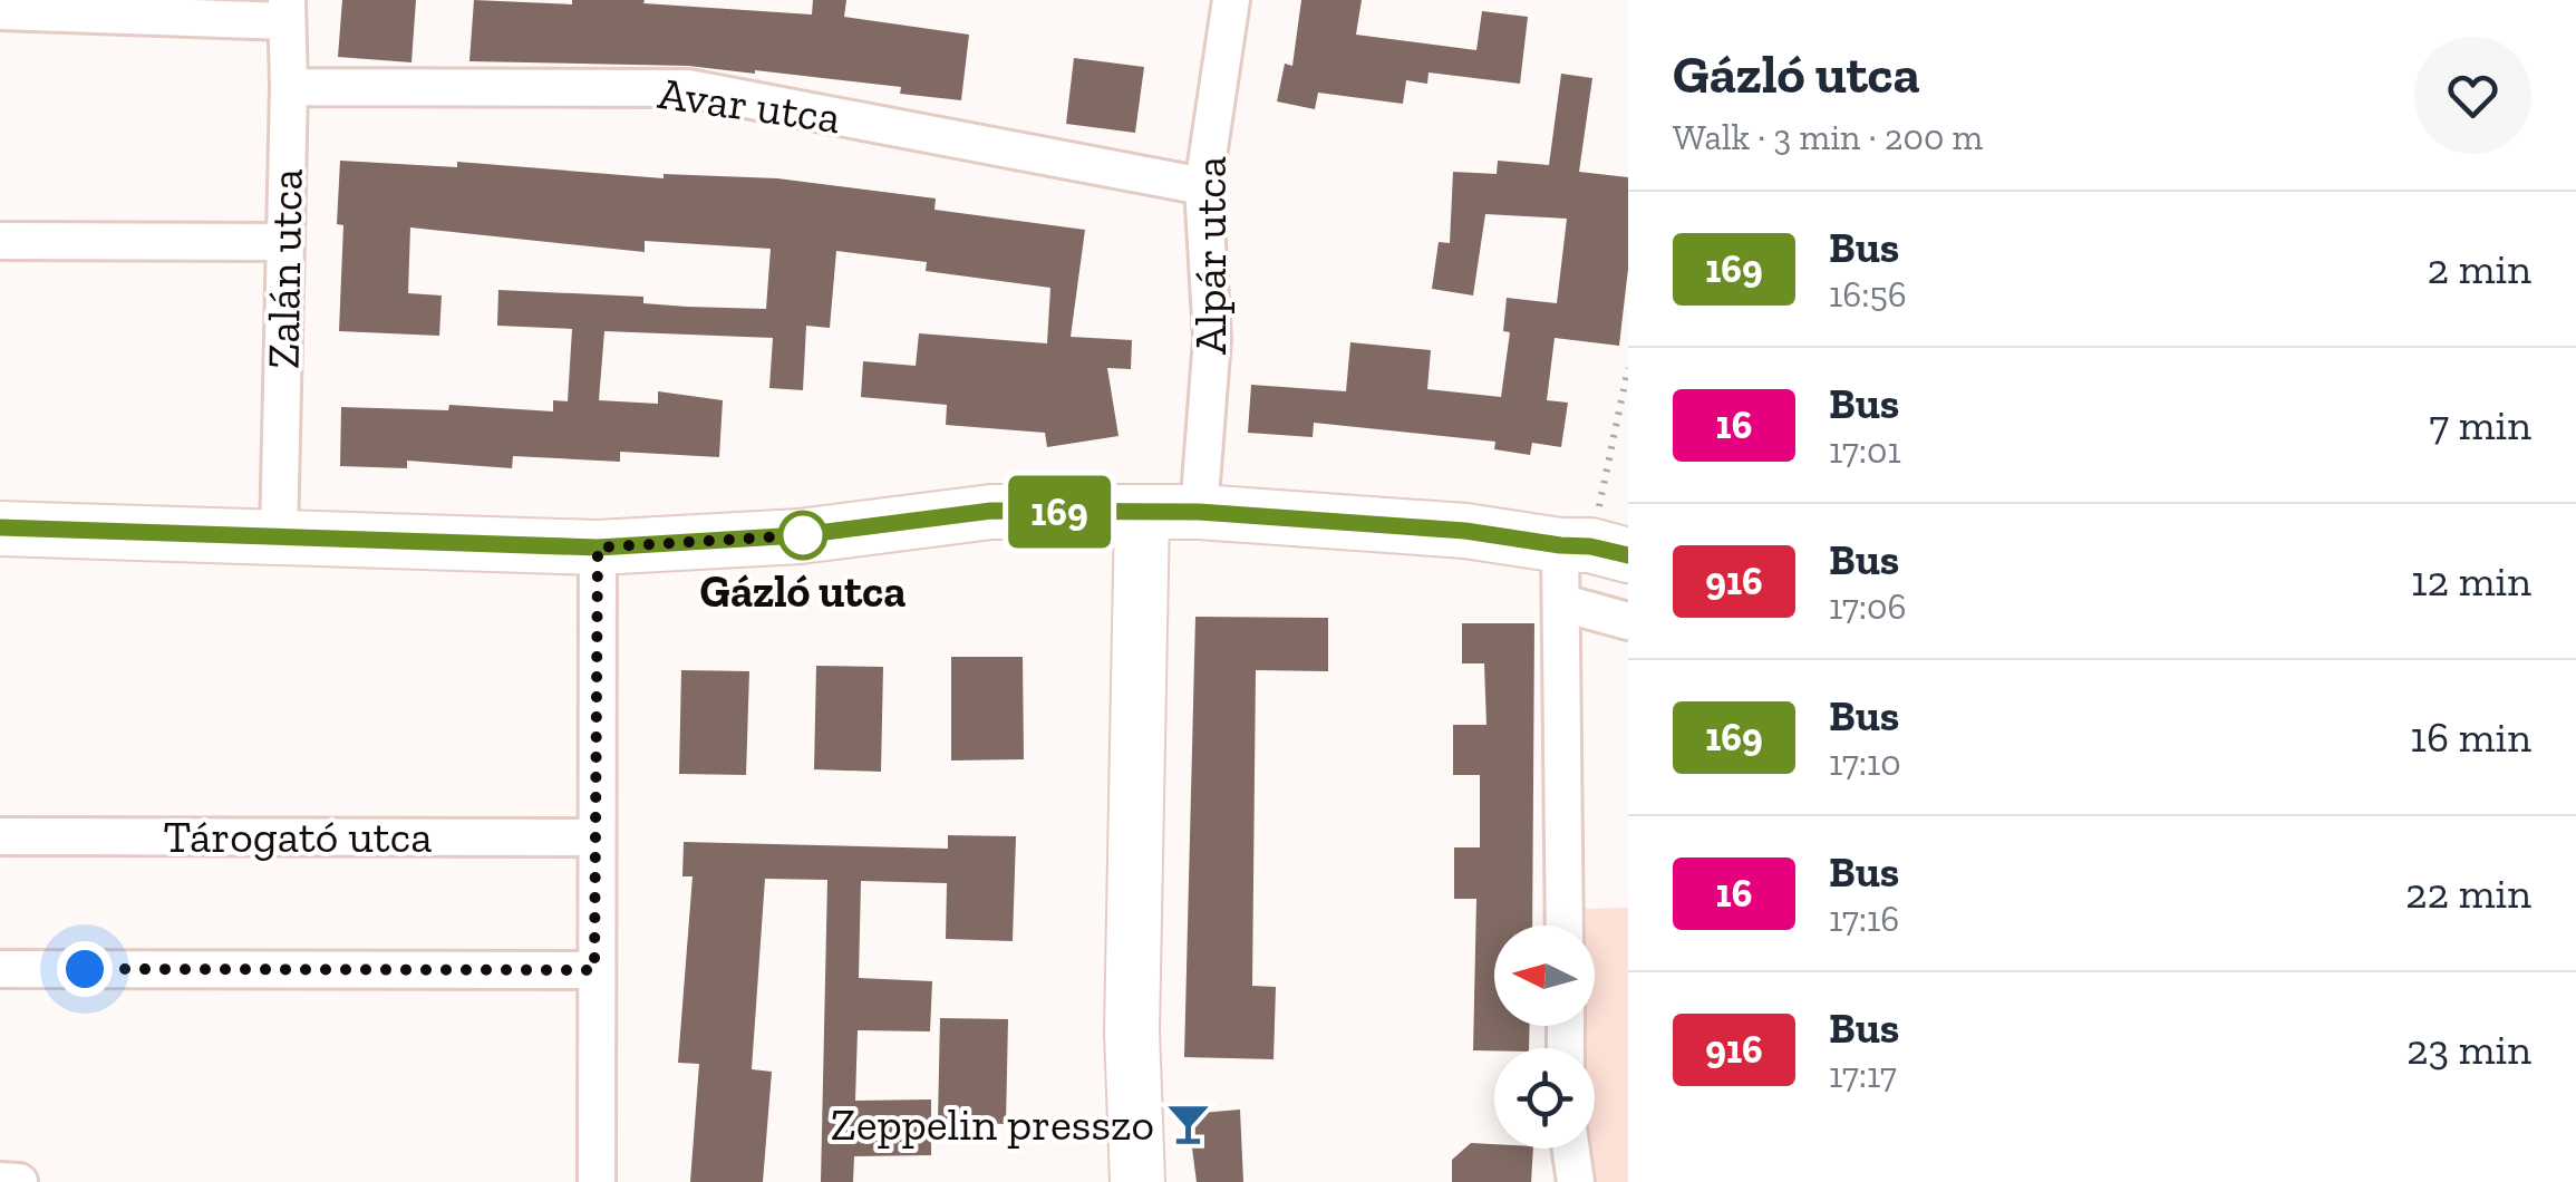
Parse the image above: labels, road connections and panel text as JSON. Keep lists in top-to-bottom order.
{
  "streets": {
    "street": [
      "Avar utca",
      "Alpár utca",
      "Zalán utca",
      "Tárogató utca"
    ]
  },
  "crossings": [
    ["Avar utca", "Alpár utca"],
    ["Avar utca", "Zalán utca"]
  ],
  "places": {
    "other": ["Gázló utca"],
    "bar": ["Zeppelin presszo"]
  },
  "lines": ["bus line 169"],
  "north": "left",
  "page": {
    "on_map": "169",
    "heading": ["Gázló utca", "Walk · 3 min · 200 m"],
    "list": [
      {
        "mark": "169",
        "name": "Bus",
        "note": "16:56",
        "value": "2 min"
      },
      {
        "mark": "16",
        "name": "Bus",
        "note": "17:01",
        "value": "7 min"
      },
      {
        "mark": "916",
        "name": "Bus",
        "note": "17:06",
        "value": "12 min"
      },
      {
        "mark": "169",
        "name": "Bus",
        "note": "17:10",
        "value": "16 min"
      },
      {
        "mark": "16",
        "name": "Bus",
        "note": "17:16",
        "value": "22 min"
      },
      {
        "mark": "916",
        "name": "Bus",
        "note": "17:17",
        "value": "23 min"
      }
    ]
  }
}
